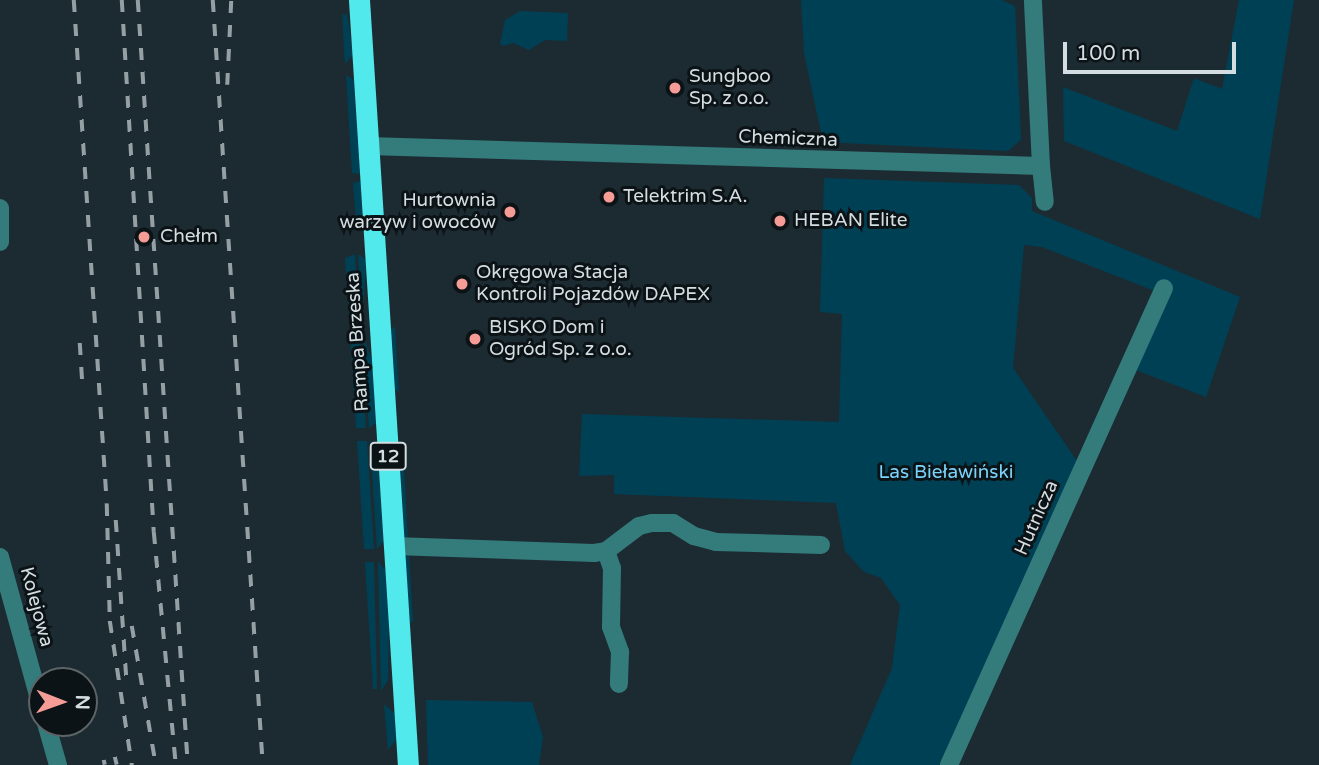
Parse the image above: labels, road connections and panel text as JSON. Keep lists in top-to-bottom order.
{
  "streets": {
    "highway": ["Rampa Brzeska", "12"],
    "street": ["Chemiczna", "Hutnicza", "Kolejowa"]
  },
  "crossings": [
    ["Chemiczna", "Rampa Brzeska"]
  ],
  "parks": ["Las Bieławiński"],
  "places": [
    "Sungboo Sp. z o.o.",
    "Telektrim S.A.",
    "Hurtownia warzyw i owoców",
    "HEBAN Elite",
    "Chełm",
    "Okręgowa Stacja Kontroli Pojazdów DAPEX",
    "BISKO Dom i Ogród Sp. z o.o."
  ],
  "scale_bar": "100 m",
  "north": "right"
}
